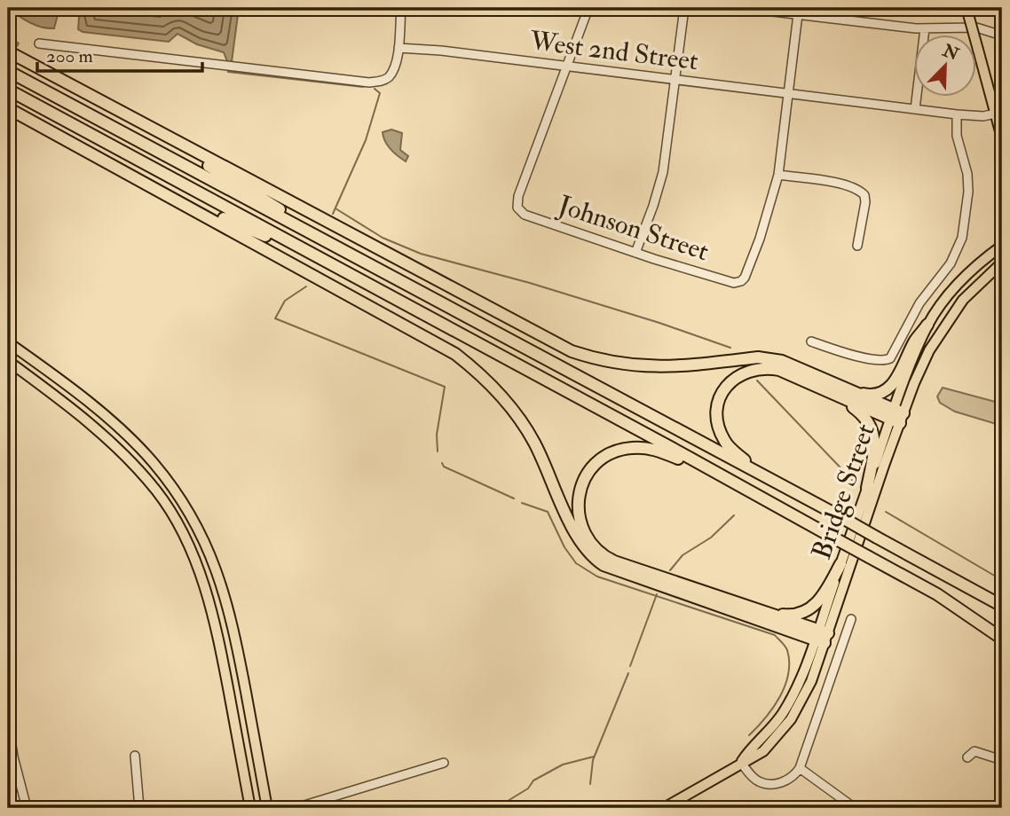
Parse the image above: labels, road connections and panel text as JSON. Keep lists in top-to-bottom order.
{
  "streets": {
    "main road": ["Bridge Street"],
    "street": ["West 2nd Street", "Johnson Street"]
  },
  "crossings": [
    ["West 2nd Street", "Johnson Street"]
  ],
  "scale_bar": "200 m",
  "north": "top right"
}
